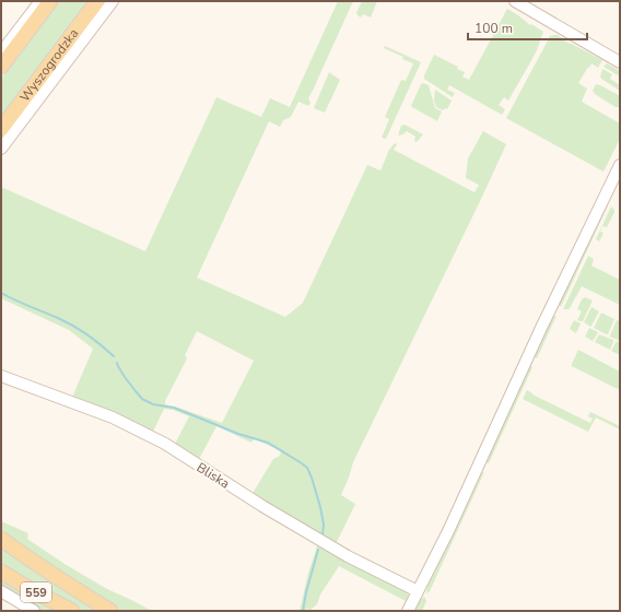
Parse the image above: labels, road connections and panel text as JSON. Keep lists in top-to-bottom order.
{
  "streets": {
    "main road": ["Wyszogrodzka", "559"],
    "street": ["Bliska"]
  },
  "scale_bar": "100 m"
}
